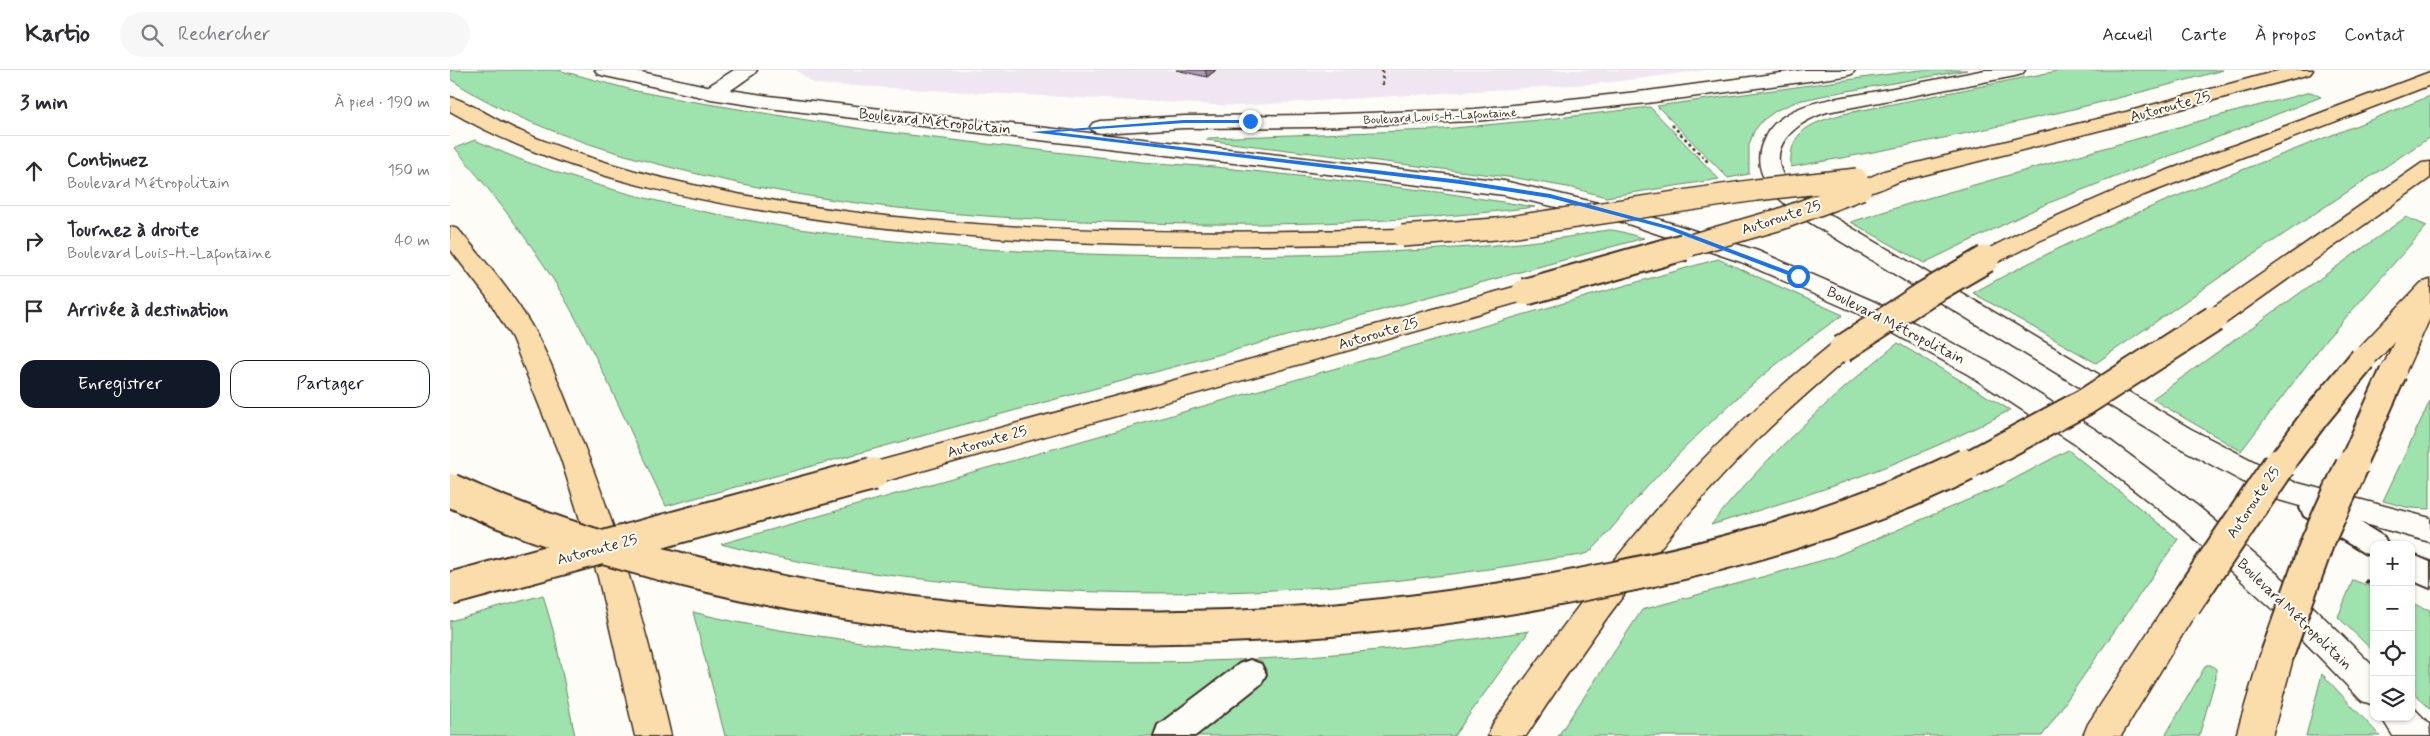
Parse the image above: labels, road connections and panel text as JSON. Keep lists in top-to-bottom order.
{
  "streets": {
    "highway": ["Autoroute 25"],
    "main road": ["Boulevard Louis-H.-Lafontaine", "Boulevard Métropolitain"]
  },
  "crossings": [
    ["Boulevard Louis-H.-Lafontaine", "Boulevard Métropolitain"]
  ],
  "page": {
    "header": "Kartio",
    "search": "Rechercher",
    "nav": [
      "Accueil",
      "Carte",
      "À propos",
      "Contact"
    ],
    "heading": ["3 min", "À pied · 190 m"],
    "list": [
      ["Continuez", "Boulevard Métropolitain", "150 m"],
      ["Tournez à droite", "Boulevard Louis-H.-Lafontaine", "40 m"],
      "Arrivée à destination"
    ],
    "buttons": ["Enregistrer", "Partager"],
    "map_buttons": ["+", "−"]
  }
}
